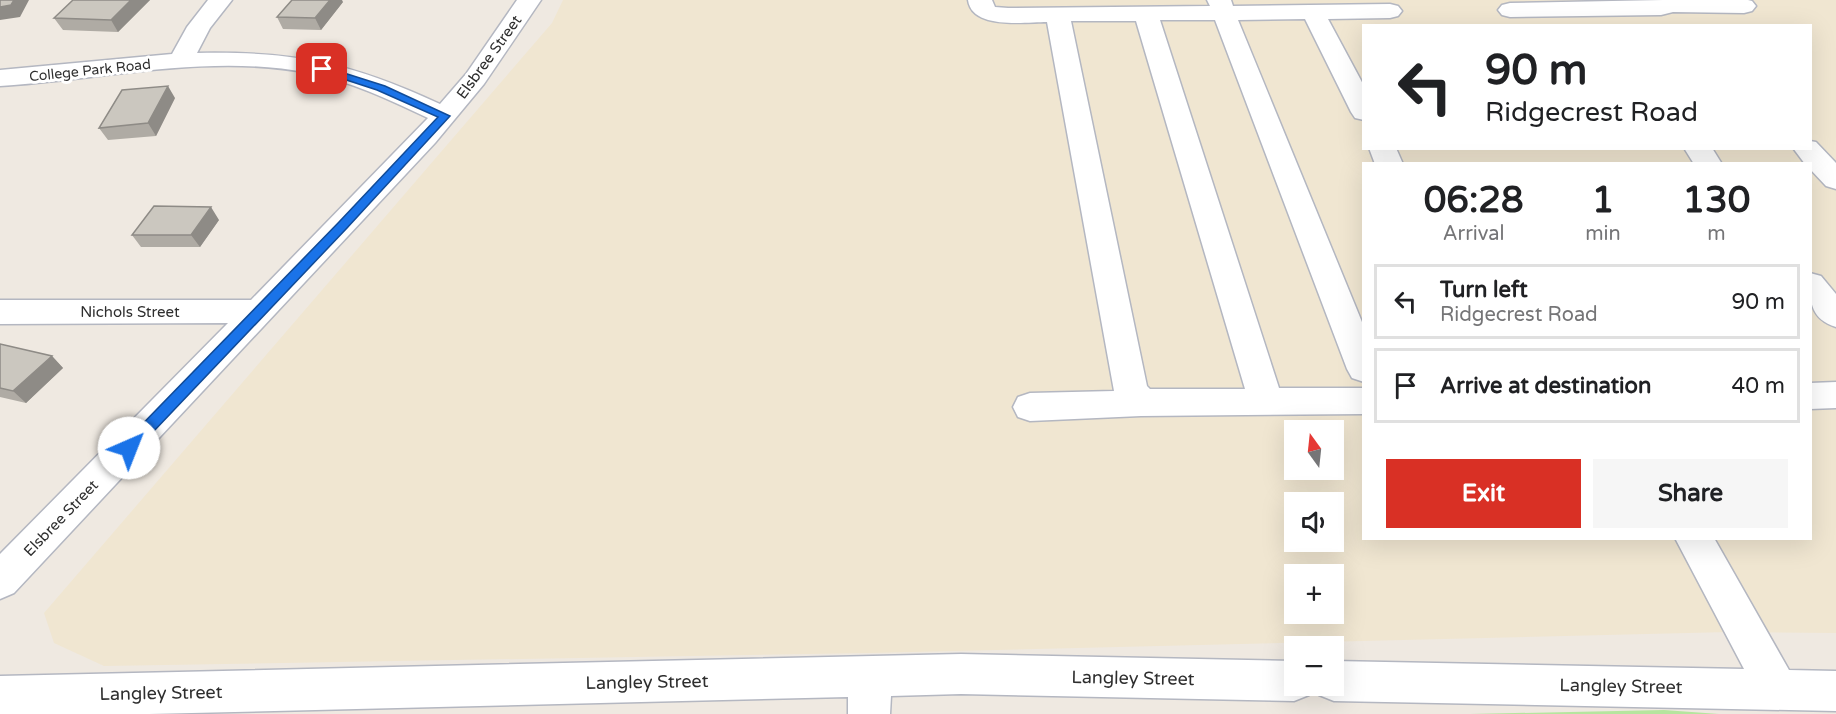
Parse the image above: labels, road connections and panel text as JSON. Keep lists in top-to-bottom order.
{
  "streets": {
    "street": [
      "Elsbree Street",
      "College Park Road",
      "Nichols Street",
      "Langley Street"
    ]
  },
  "crossings": [
    ["Elsbree Street", "College Park Road"],
    ["Elsbree Street", "Nichols Street"]
  ],
  "north": "top",
  "page": {
    "turn": ["90 m", "Ridgecrest Road"],
    "eta": [
      "06:28",
      "Arrival",
      "1",
      "min",
      "130",
      "m"
    ],
    "list": [
      {
        "name": "Turn left",
        "note": "Ridgecrest Road",
        "value": "90 m"
      },
      {
        "name": "Arrive at destination",
        "value": "40 m"
      }
    ],
    "map_buttons": ["+", "−"],
    "buttons": ["Exit", "Share"]
  }
}
